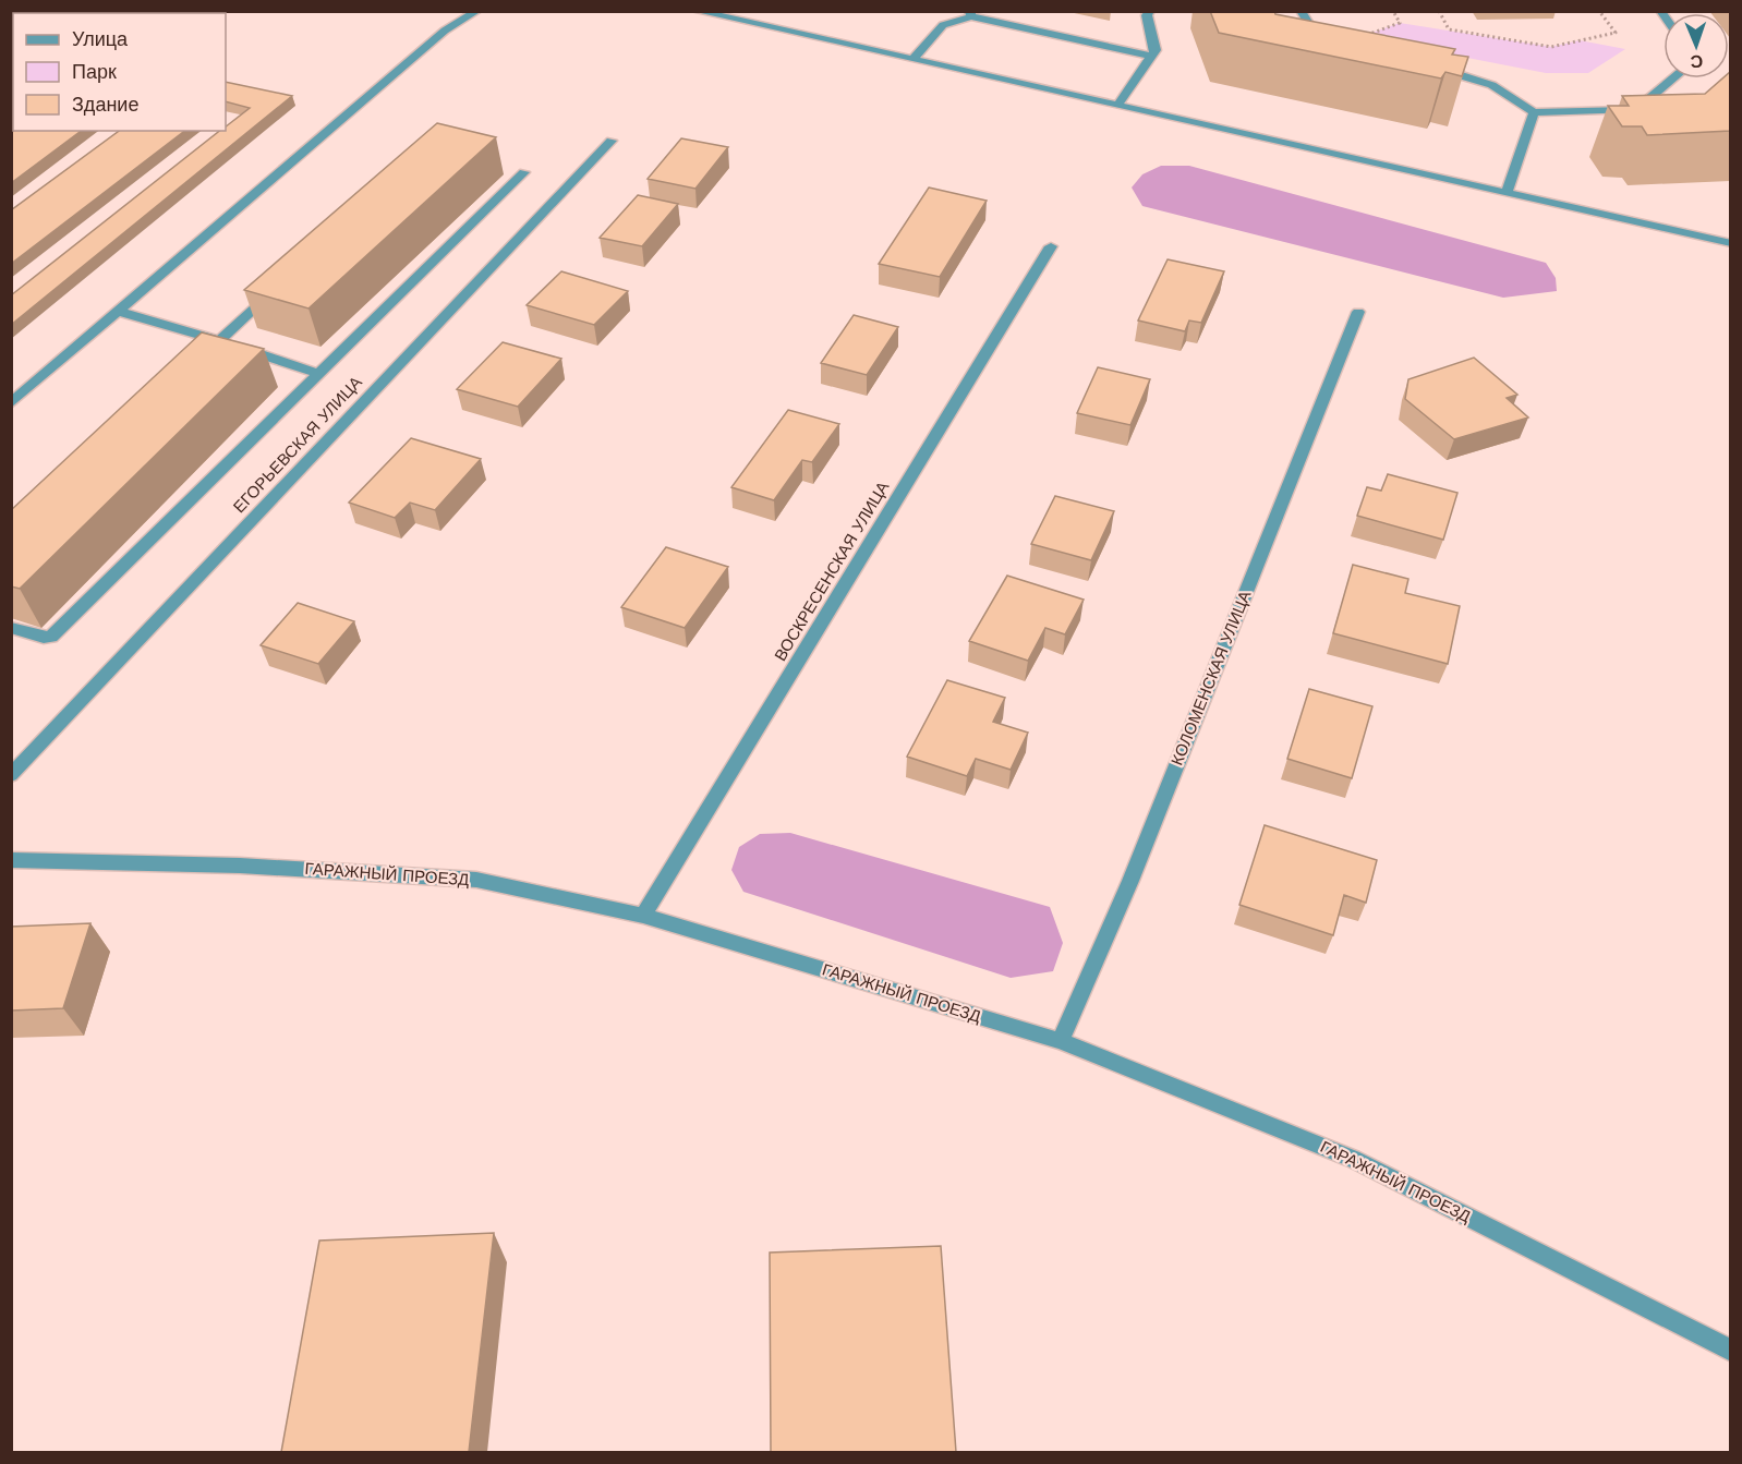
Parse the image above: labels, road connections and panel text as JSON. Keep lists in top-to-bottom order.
{
  "streets": {
    "street": [
      "ЕГОРЬЕВСКАЯ УЛИЦА",
      "ВОСКРЕСЕНСКАЯ УЛИЦА",
      "КОЛОМЕНСКАЯ УЛИЦА",
      "ГАРАЖНЫЙ ПРОЕЗД"
    ]
  },
  "crossings": [
    ["ВОСКРЕСЕНСКАЯ УЛИЦА", "ГАРАЖНЫЙ ПРОЕЗД"],
    ["КОЛОМЕНСКАЯ УЛИЦА", "ГАРАЖНЫЙ ПРОЕЗД"]
  ],
  "legend": ["Улица", "Парк", "Здание"],
  "north": "bottom"
}
